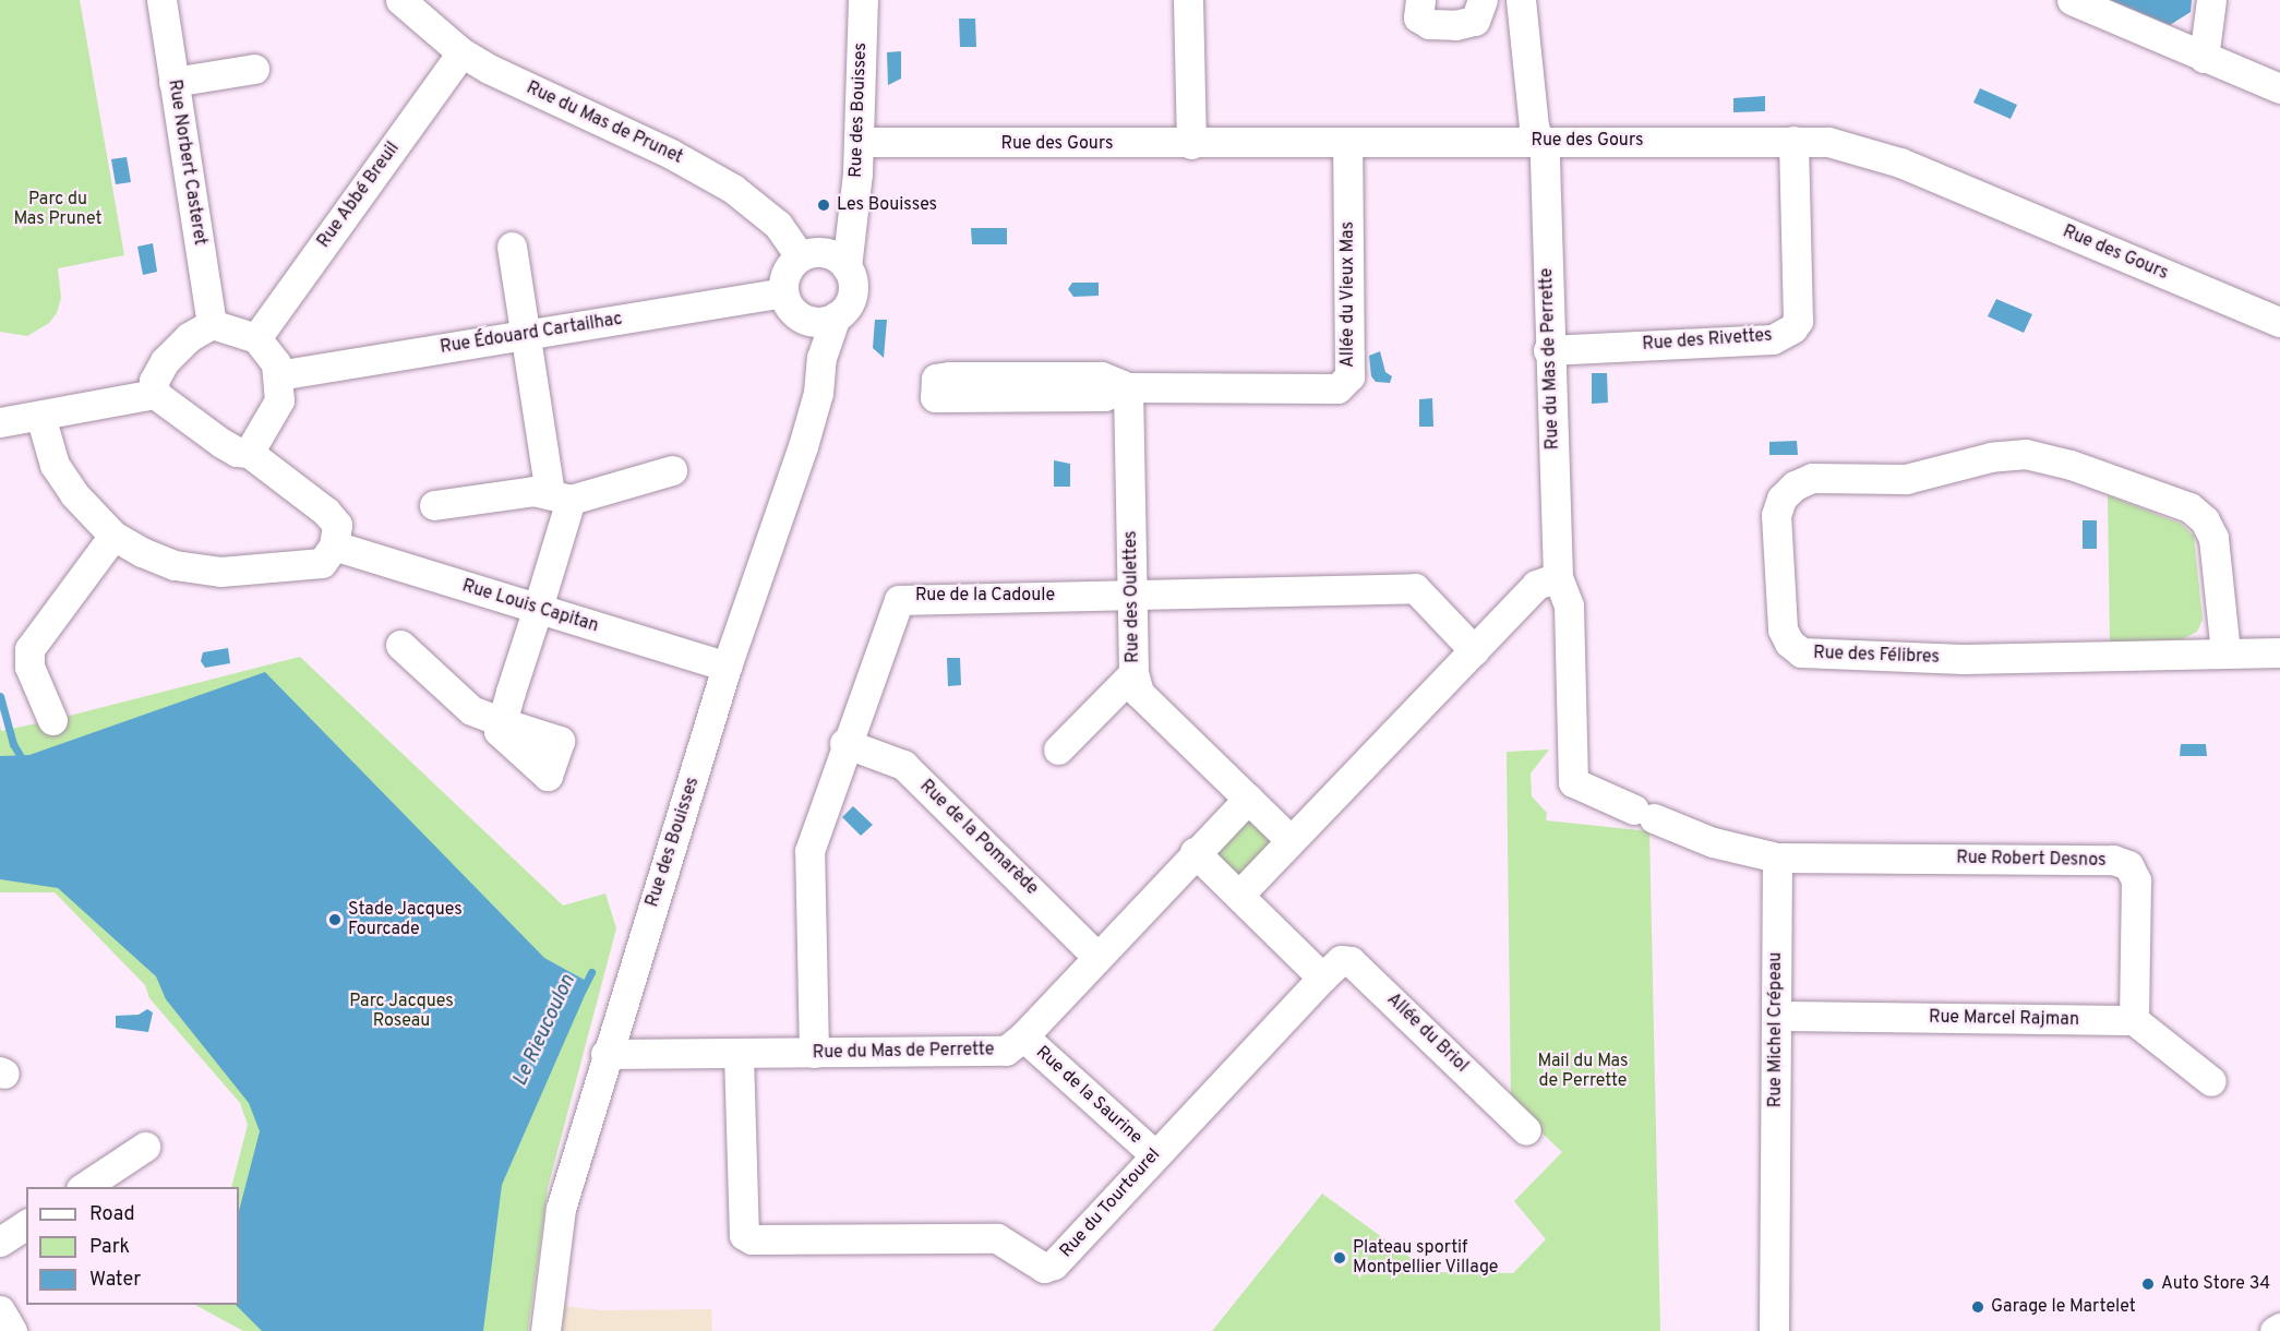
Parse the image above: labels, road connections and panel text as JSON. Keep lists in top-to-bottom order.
{
  "streets": {
    "street": [
      "Rue des Bouisses",
      "Rue du Mas de Prunet",
      "Rue des Gours",
      "Rue Norbert Casteret",
      "Rue Abbé Breuil",
      "Allée du Vieux Mas",
      "Rue Édouard Cartailhac",
      "Rue des Rivettes",
      "Rue du Mas de Perrette",
      "Rue de la Cadoule",
      "Rue des Oulettes",
      "Rue Louis Capitan",
      "Rue des Félibres",
      "Rue de la Pomarède",
      "Rue Robert Desnos",
      "Rue Marcel Rajman",
      "Rue Michel Crépeau",
      "Allée du Briol",
      "Rue de la Saurine",
      "Rue du Tourtourel"
    ]
  },
  "crossings": [
    ["Rue des Bouisses", "Rue du Mas de Prunet"],
    ["Rue des Bouisses", "Rue des Gours"],
    ["Rue des Bouisses", "Rue Édouard Cartailhac"],
    ["Rue des Bouisses", "Rue du Mas de Perrette"],
    ["Rue des Bouisses", "Rue Louis Capitan"],
    ["Rue du Mas de Prunet", "Rue Abbé Breuil"],
    ["Rue du Mas de Prunet", "Rue Édouard Cartailhac"],
    ["Rue des Gours", "Allée du Vieux Mas"],
    ["Rue des Gours", "Rue des Rivettes"],
    ["Rue des Gours", "Rue du Mas de Perrette"],
    ["Rue Norbert Casteret", "Rue Abbé Breuil"],
    ["Rue Norbert Casteret", "Rue Édouard Cartailhac"],
    ["Rue Abbé Breuil", "Rue Édouard Cartailhac"],
    ["Allée du Vieux Mas", "Rue des Oulettes"],
    ["Rue des Rivettes", "Rue du Mas de Perrette"],
    ["Rue du Mas de Perrette", "Rue de la Cadoule"],
    ["Rue du Mas de Perrette", "Rue des Oulettes"],
    ["Rue du Mas de Perrette", "Rue de la Pomarède"],
    ["Rue du Mas de Perrette", "Rue Robert Desnos"],
    ["Rue du Mas de Perrette", "Rue Michel Crépeau"],
    ["Rue du Mas de Perrette", "Rue de la Saurine"],
    ["Rue du Mas de Perrette", "Rue du Tourtourel"],
    ["Rue de la Cadoule", "Rue des Oulettes"],
    ["Rue de la Cadoule", "Rue de la Pomarède"],
    ["Rue Robert Desnos", "Rue Marcel Rajman"],
    ["Rue Robert Desnos", "Rue Michel Crépeau"],
    ["Rue Marcel Rajman", "Rue Michel Crépeau"],
    ["Allée du Briol", "Rue du Tourtourel"],
    ["Rue de la Saurine", "Rue du Tourtourel"]
  ],
  "water": ["Le Rieucoulon"],
  "parks": ["Parc du Mas Prunet", "Parc Jacques Roseau", "Mail du Mas de Perrette"],
  "places": [
    "Les Bouisses",
    "Stade Jacques Fourcade",
    "Plateau sportif Montpellier Village",
    "Auto Store 34",
    "Garage le Martelet"
  ],
  "legend": ["Road", "Park", "Water"]
}
